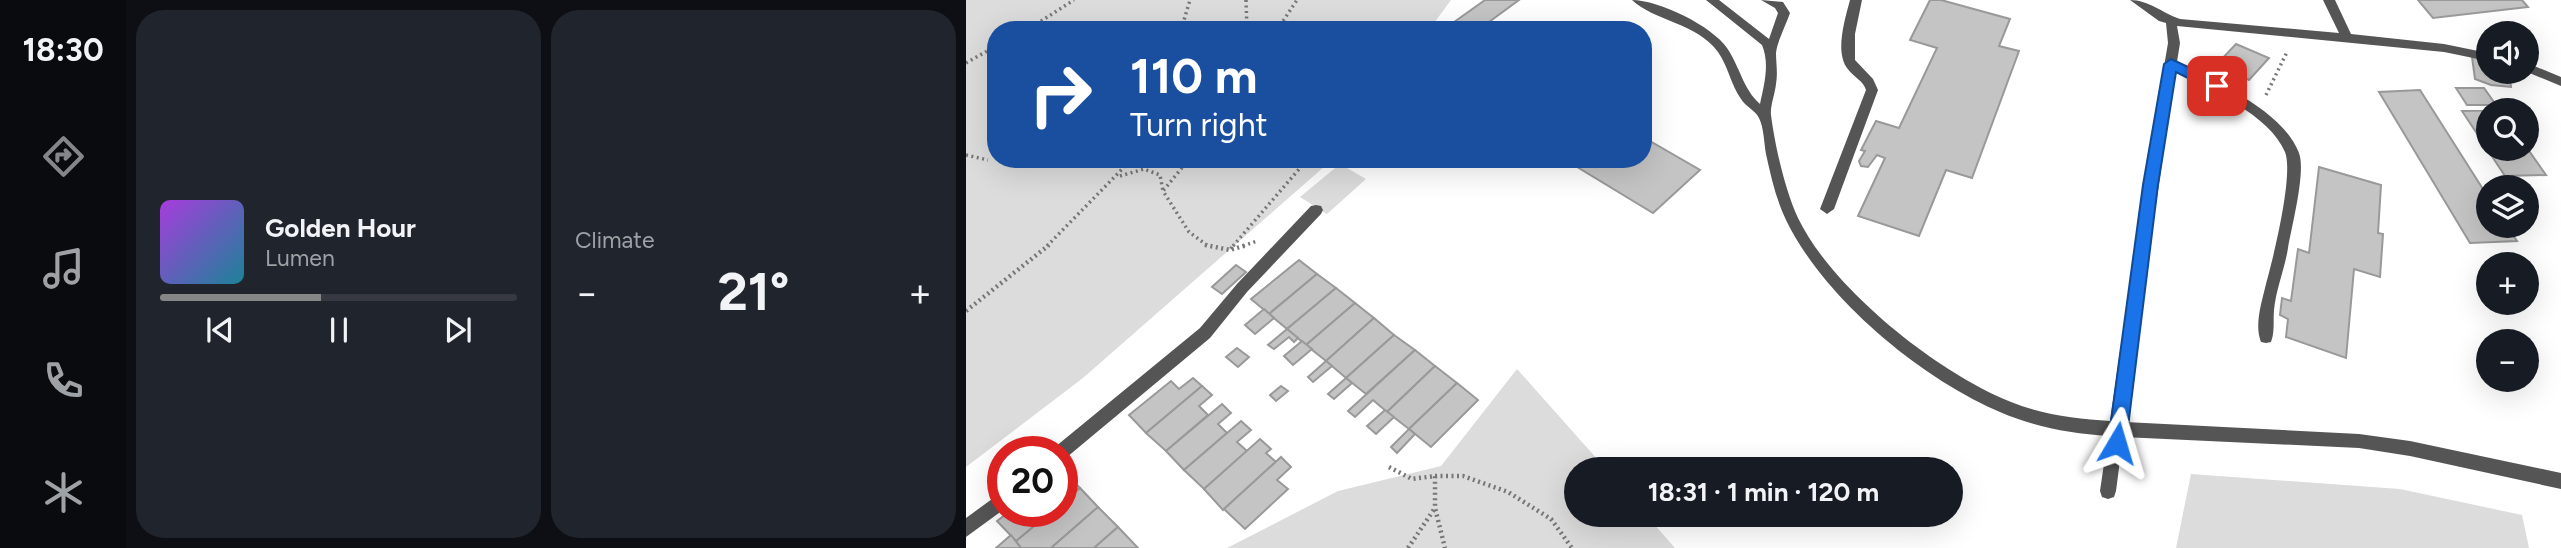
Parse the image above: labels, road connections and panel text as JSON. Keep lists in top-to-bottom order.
{
  "page": {
    "tabs": "18:30",
    "tile": "Climate",
    "map_buttons": ["+", "−"],
    "turn": ["110 m", "Turn right"],
    "song": ["Golden Hour", "Lumen"],
    "heat": ["−", "21°", "+"],
    "limit": "20",
    "trip": "18:31 · 1 min · 120 m"
  }
}
